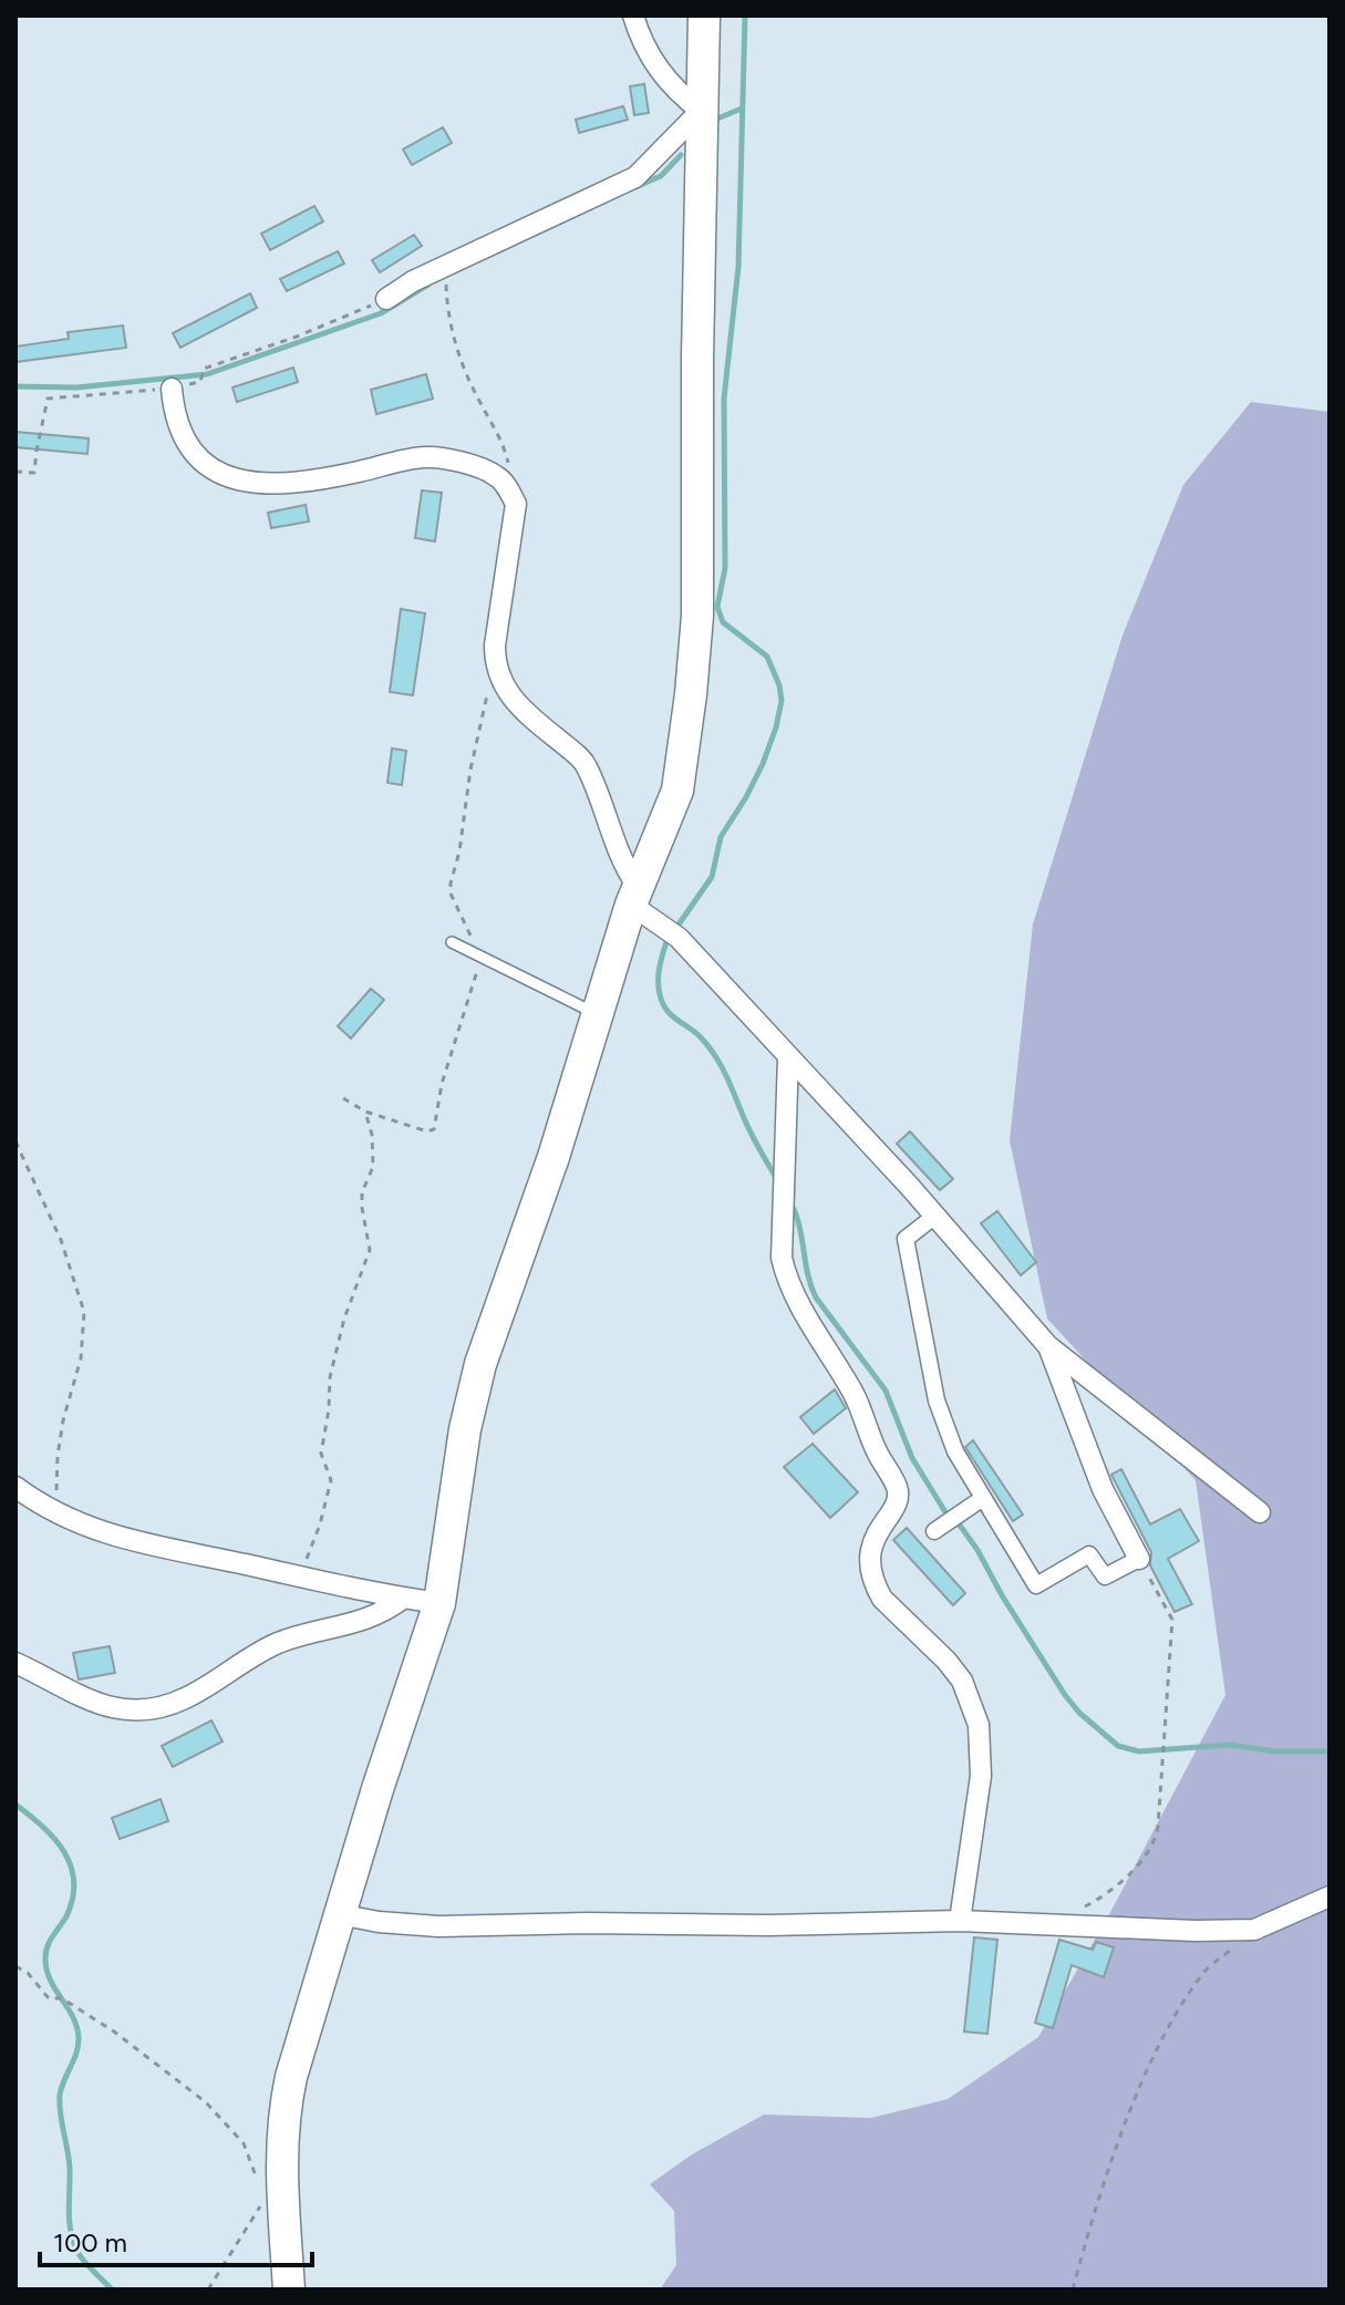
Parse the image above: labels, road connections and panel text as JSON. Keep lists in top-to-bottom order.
{
  "scale_bar": "100 m"
}
